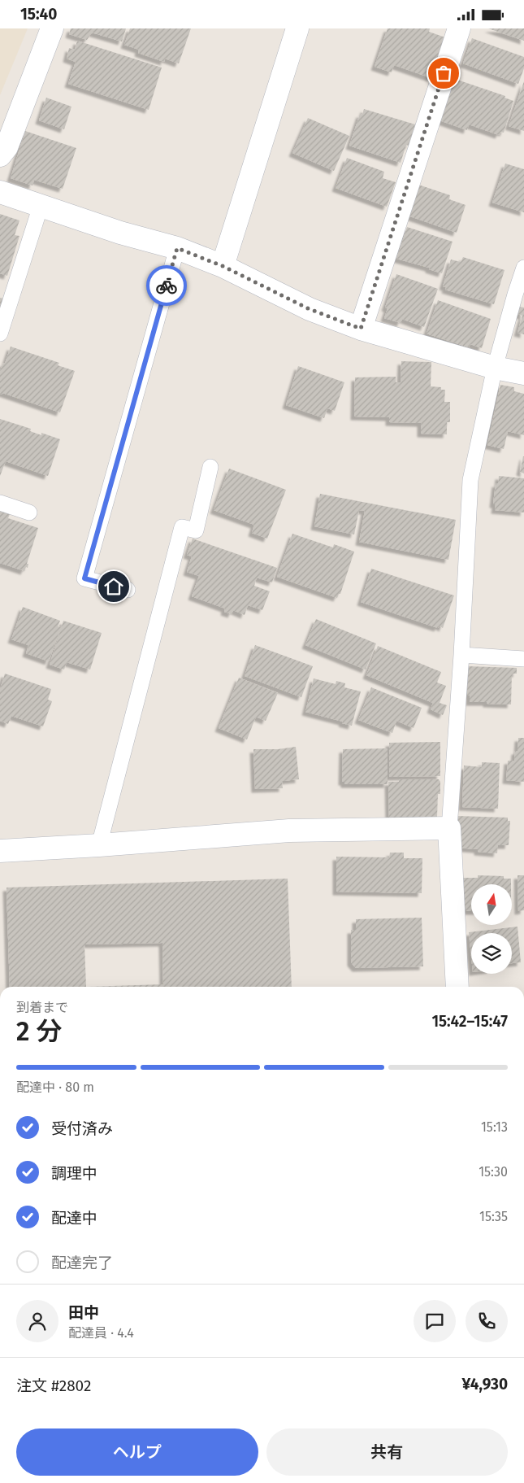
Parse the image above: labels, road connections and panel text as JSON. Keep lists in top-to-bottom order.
{
  "north": "top",
  "page": {
    "status": "15:40",
    "heading": ["2 分", "到着まで", "15:42–15:47"],
    "panel": [
      "田中",
      "配達員 · 4.4",
      "注文 #2802",
      "¥4,930"
    ],
    "bar": "配達中 · 80 m",
    "list": [
      ["受付済み", "15:13"],
      ["調理中", "15:30"],
      ["配達中", "15:35"],
      "配達完了"
    ],
    "buttons": ["ヘルプ", "共有"]
  }
}
